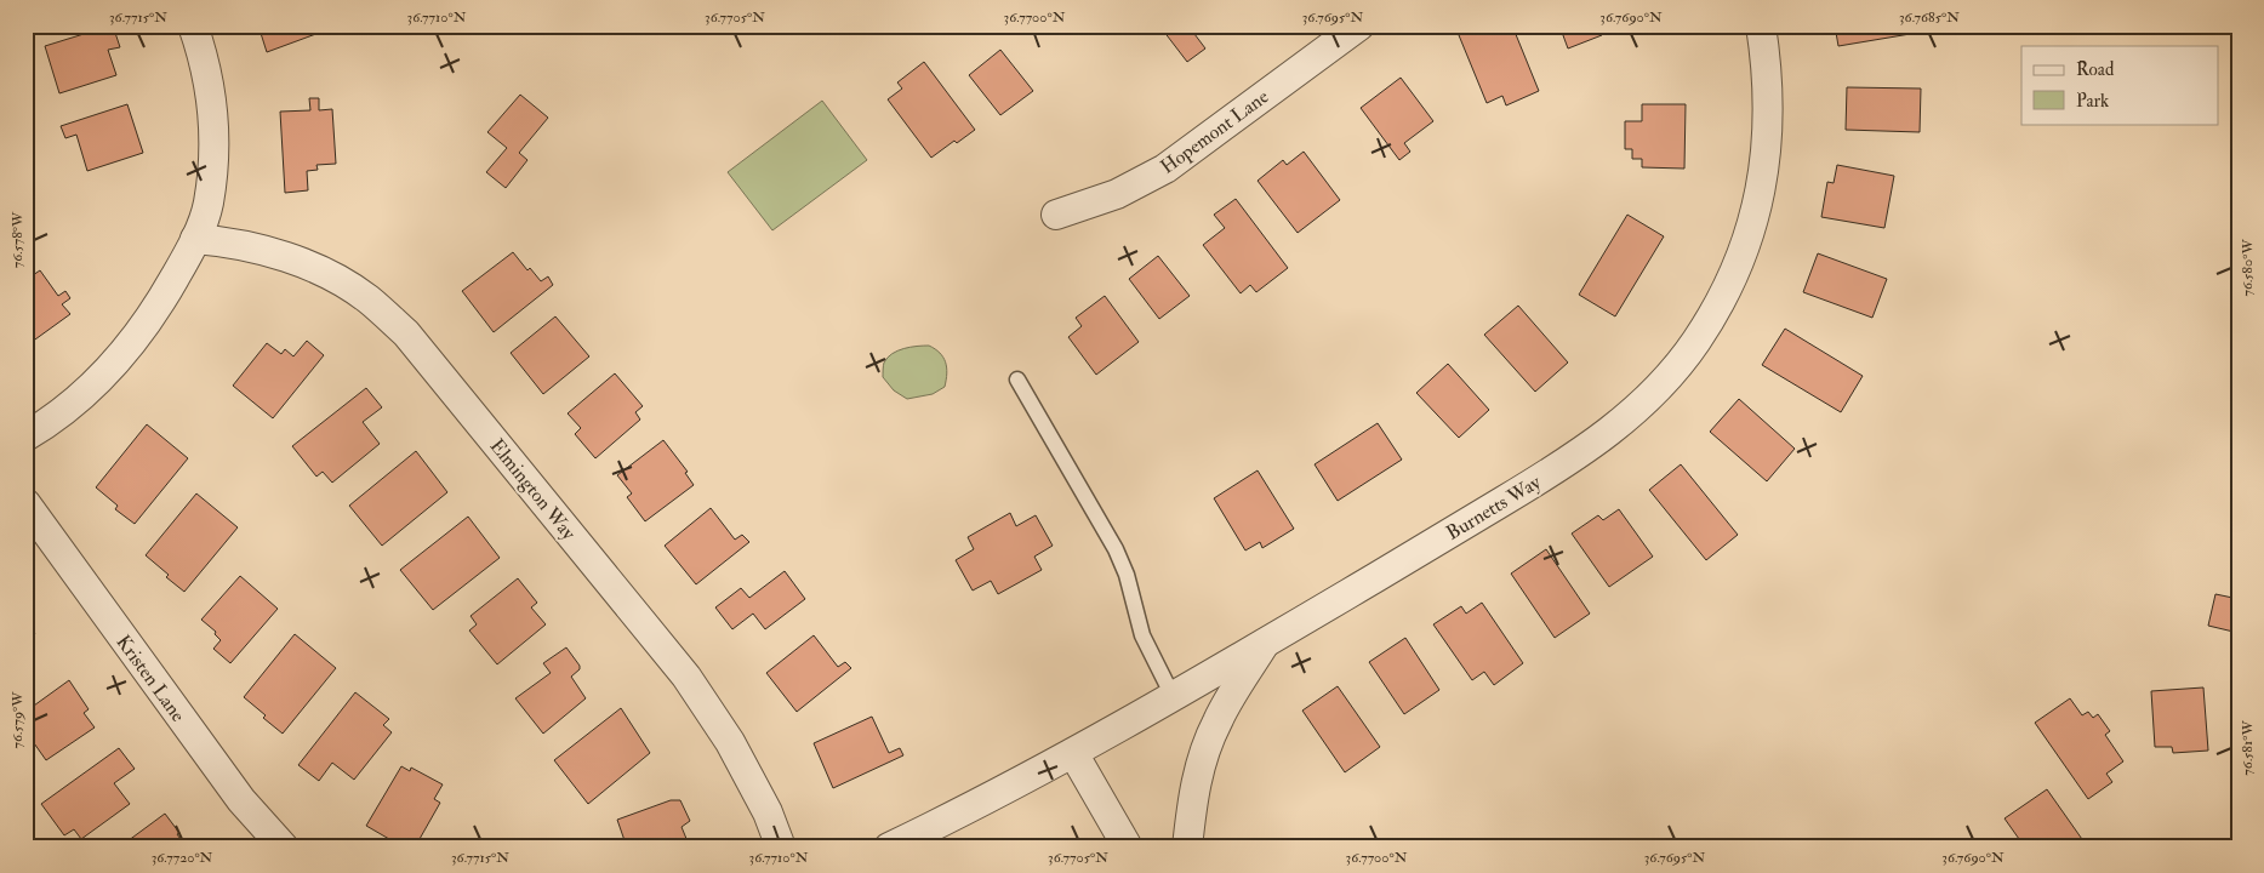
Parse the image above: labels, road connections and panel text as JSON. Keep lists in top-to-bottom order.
{
  "streets": {
    "street": [
      "Hopemont Lane",
      "Elmington Way",
      "Burnetts Way",
      "Kristen Lane"
    ]
  },
  "legend": ["Road", "Park"],
  "coordinates": [
    "36.7715°N",
    "36.7710°N",
    "36.7705°N",
    "36.7700°N",
    "36.7695°N",
    "36.7690°N",
    "36.7685°N",
    "76.578°W",
    "76.580°W",
    "76.579°W",
    "76.581°W",
    "36.7720°N"
  ]
}
